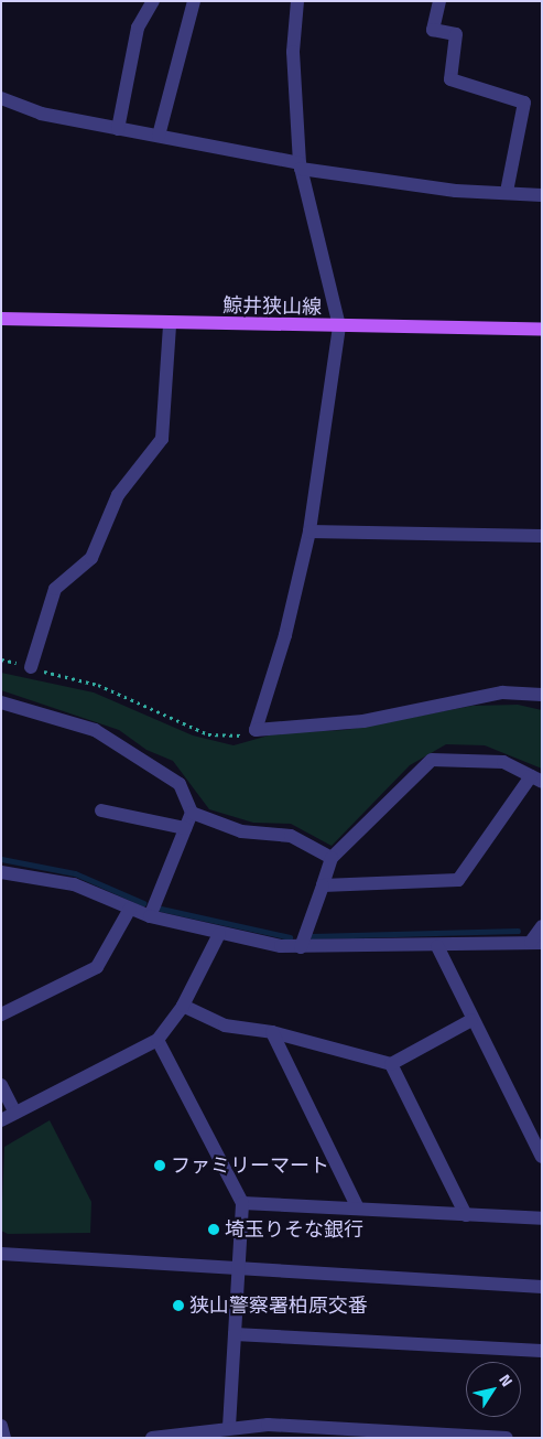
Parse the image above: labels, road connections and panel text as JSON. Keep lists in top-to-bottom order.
{
  "streets": {
    "main road": ["鯨井狭山線"]
  },
  "places": ["ファミリーマート", "埼玉りそな銀行", "狭山警察署柏原交番"],
  "north": "top right"
}
